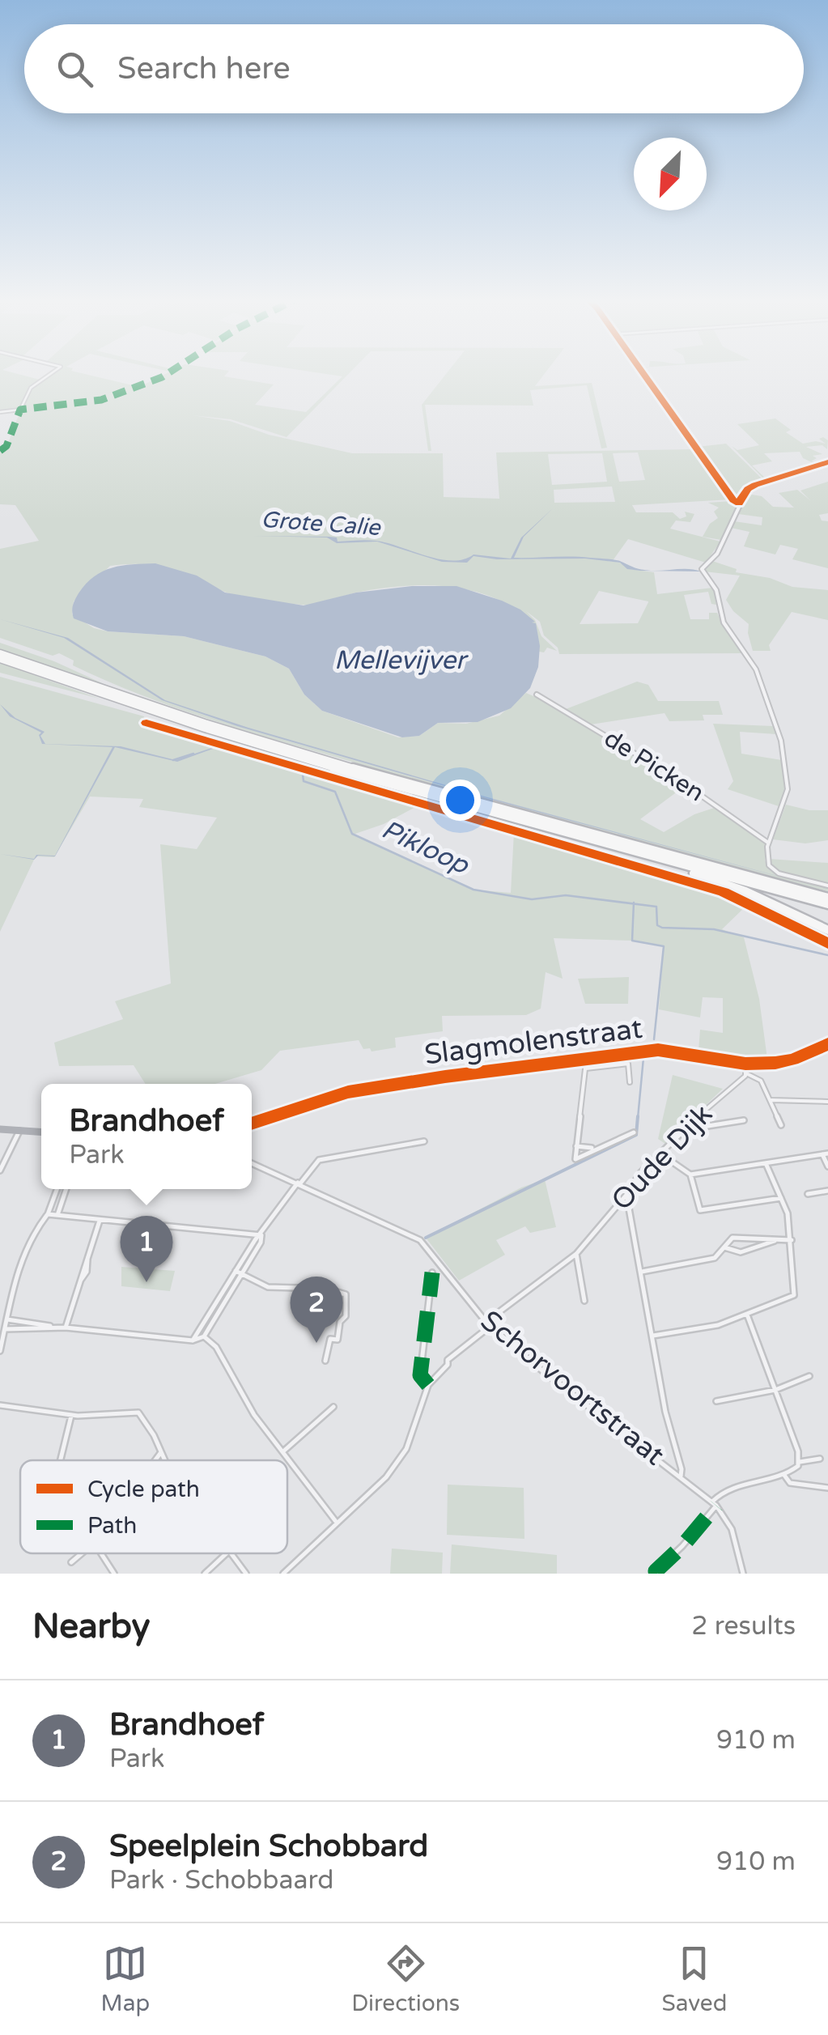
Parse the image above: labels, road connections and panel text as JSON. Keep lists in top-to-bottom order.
{
  "streets": {
    "street": [
      "de Picken",
      "Slagmolenstraat",
      "Oude Dijk",
      "Schorvoortstraat"
    ]
  },
  "crossings": [
    ["Oude Dijk", "Schorvoortstraat"]
  ],
  "water": ["Grote Calie", "Mellevijver", "Pikloop"],
  "legend": ["Cycle path", "Path"],
  "north": "bottom left",
  "page": {
    "search": "Search here",
    "popup": ["Brandhoef", "Park"],
    "pins": ["1", "2"],
    "heading": ["Nearby", "2 results"],
    "list": [
      {
        "mark": "1",
        "name": "Brandhoef",
        "note": "Park",
        "value": "910 m"
      },
      {
        "mark": "2",
        "name": "Speelplein Schobbard",
        "note": "Park · Schobbaard",
        "value": "910 m"
      }
    ],
    "nav": ["Map", "Directions", "Saved"]
  }
}
